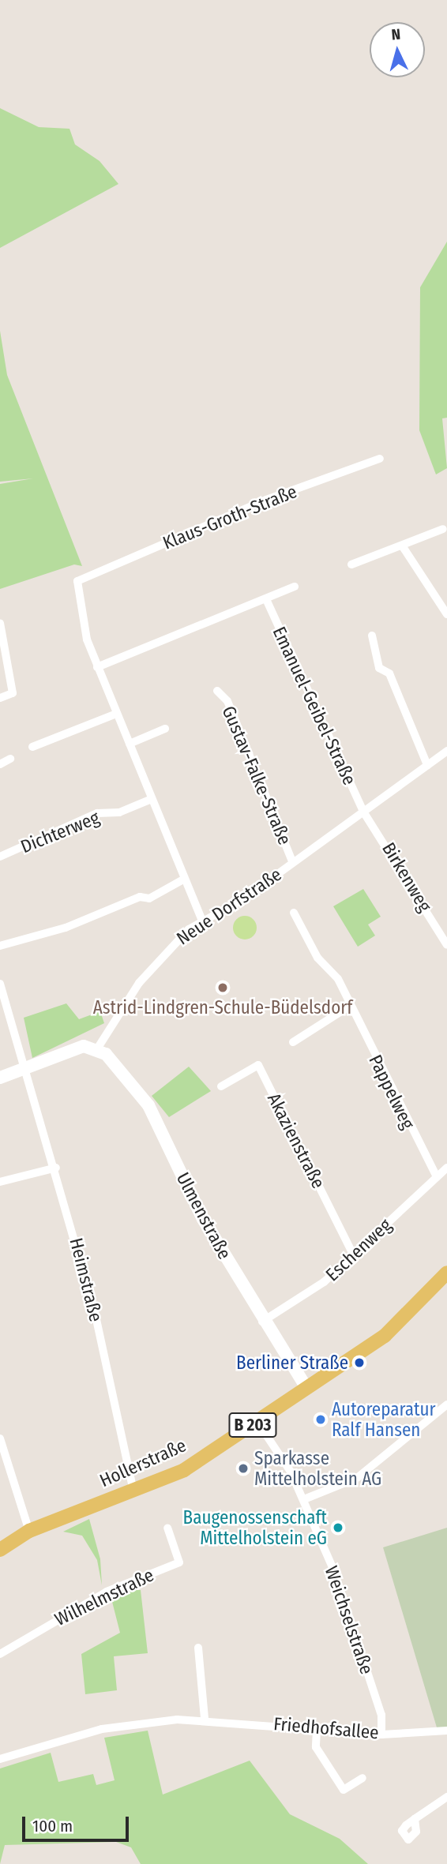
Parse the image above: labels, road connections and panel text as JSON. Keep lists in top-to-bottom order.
{
  "streets": {
    "main road": ["B 203", "Hollerstraße"],
    "street": [
      "Klaus-Groth-Straße",
      "Emanuel-Geibel-Straße",
      "Gustav-Falke-Straße",
      "Dichterweg",
      "Birkenweg",
      "Neue Dorfstraße",
      "Pappelweg",
      "Akazienstraße",
      "Ulmenstraße",
      "Eschenweg",
      "Heimstraße",
      "Wilhelmstraße",
      "Weichselstraße",
      "Friedhofsallee"
    ]
  },
  "crossings": [
    ["Emanuel-Geibel-Straße", "Birkenweg"],
    ["Emanuel-Geibel-Straße", "Neue Dorfstraße"],
    ["Gustav-Falke-Straße", "Neue Dorfstraße"],
    ["Birkenweg", "Neue Dorfstraße"],
    ["Neue Dorfstraße", "Ulmenstraße"],
    ["Pappelweg", "Eschenweg"],
    ["Akazienstraße", "Eschenweg"],
    ["Ulmenstraße", "Eschenweg"],
    ["Ulmenstraße", "Hollerstraße"],
    ["Heimstraße", "Hollerstraße"],
    ["Hollerstraße", "Weichselstraße"],
    ["Weichselstraße", "Friedhofsallee"]
  ],
  "places": [
    "Astrid-Lindgren-Schule-Büdelsdorf",
    "Berliner Straße",
    "Autoreparatur Ralf Hansen",
    "Sparkasse Mittelholstein AG",
    "Baugenossenschaft Mittelholstein eG"
  ],
  "scale_bar": "100 m",
  "north": "top"
}
